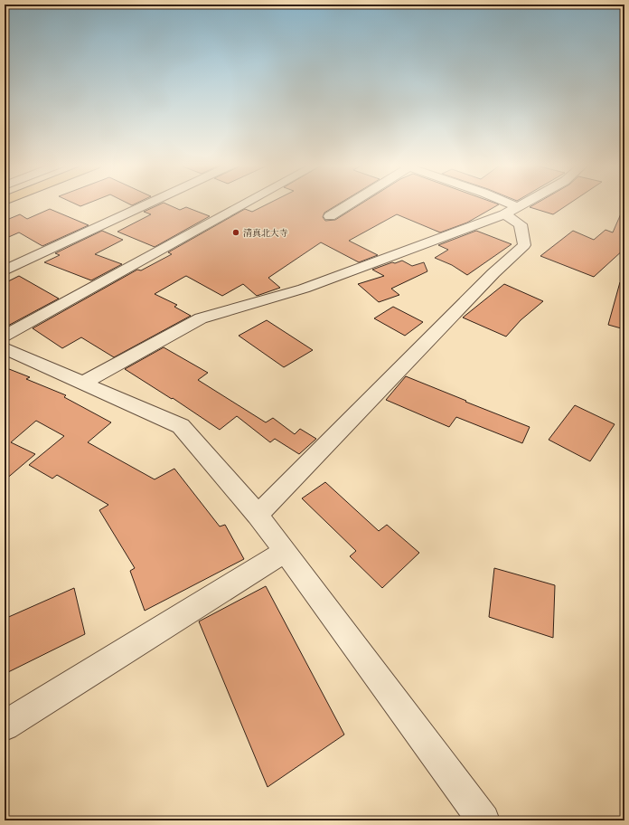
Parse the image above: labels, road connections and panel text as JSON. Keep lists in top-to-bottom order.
{
  "places": ["清真北大寺"]
}
